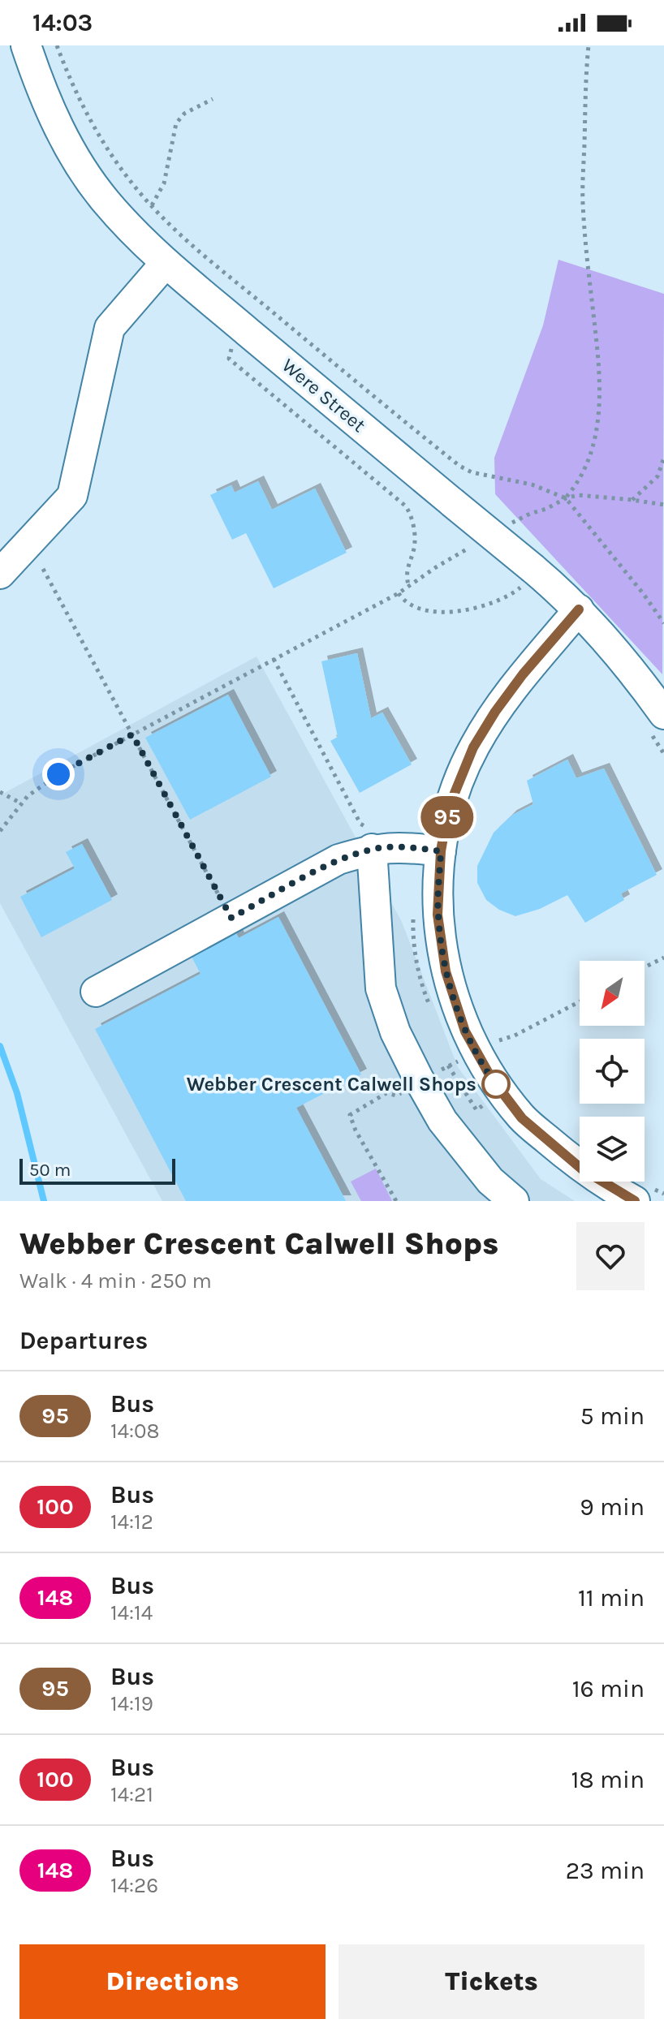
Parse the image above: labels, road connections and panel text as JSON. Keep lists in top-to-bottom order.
{
  "streets": {
    "street": ["Were Street"]
  },
  "places": ["Webber Crescent Calwell Shops"],
  "lines": ["bus line 95"],
  "scale_bar": "50 m",
  "north": "bottom left",
  "page": {
    "status": "14:03",
    "on_map": "95",
    "scale": "50 m",
    "heading": [
      ["Webber Crescent Calwell Shops", "Walk · 4 min · 250 m"],
      "Departures"
    ],
    "list": [
      {
        "mark": "95",
        "name": "Bus",
        "note": "14:08",
        "value": "5 min"
      },
      {
        "mark": "100",
        "name": "Bus",
        "note": "14:12",
        "value": "9 min"
      },
      {
        "mark": "148",
        "name": "Bus",
        "note": "14:14",
        "value": "11 min"
      },
      {
        "mark": "95",
        "name": "Bus",
        "note": "14:19",
        "value": "16 min"
      },
      {
        "mark": "100",
        "name": "Bus",
        "note": "14:21",
        "value": "18 min"
      },
      {
        "mark": "148",
        "name": "Bus",
        "note": "14:26",
        "value": "23 min"
      }
    ],
    "buttons": ["Directions", "Tickets"]
  }
}
